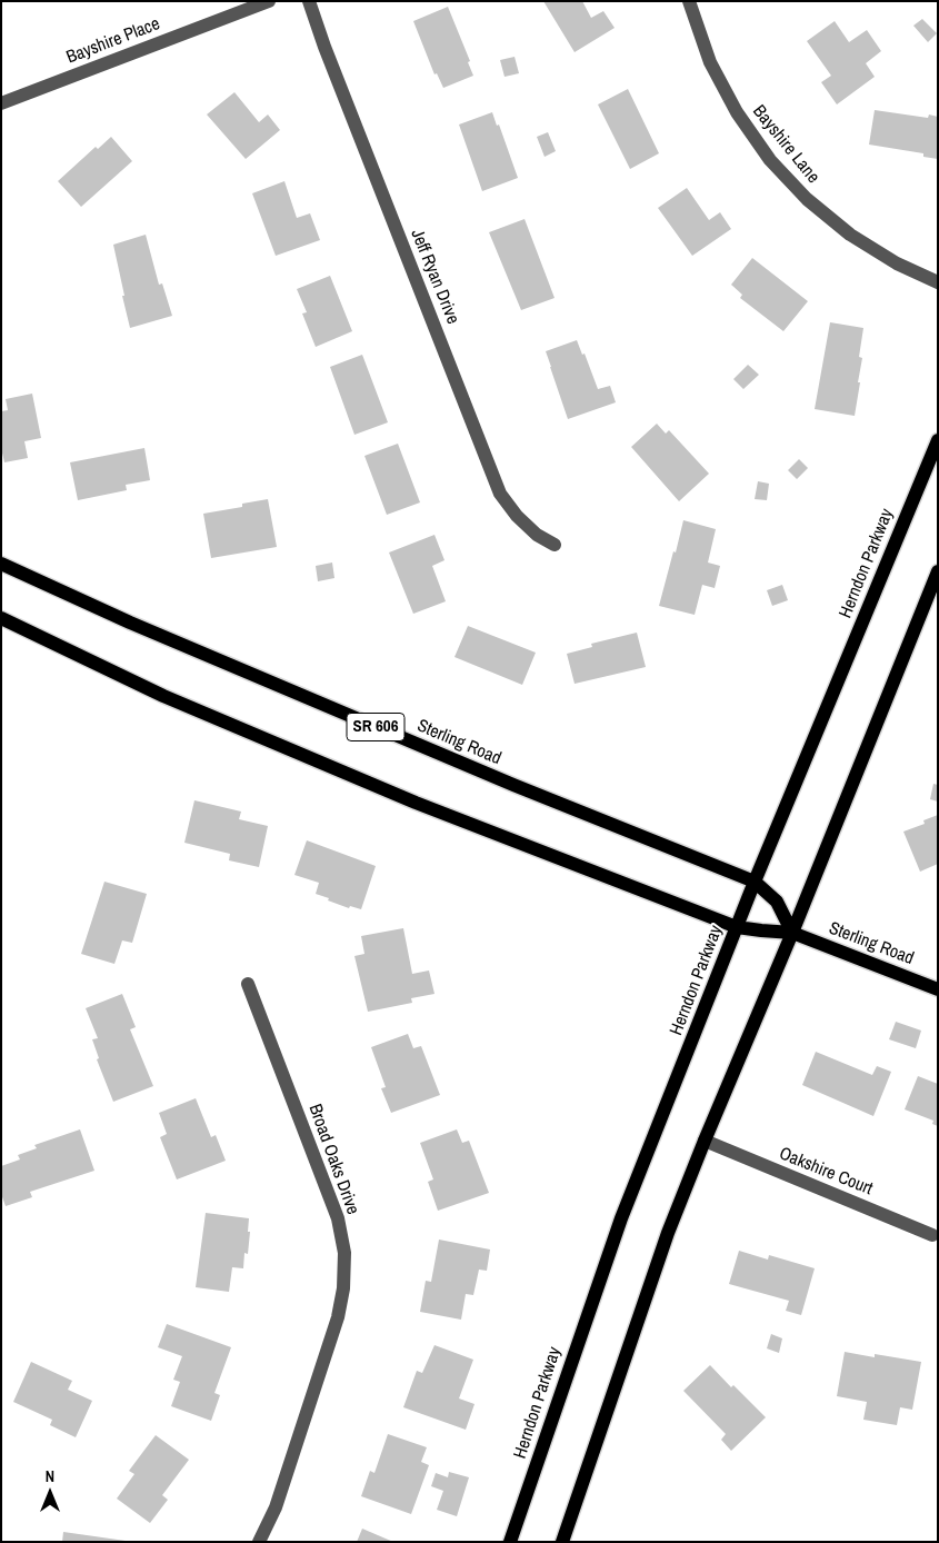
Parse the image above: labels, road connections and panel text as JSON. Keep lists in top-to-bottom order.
{
  "streets": {
    "main road": ["Herndon Parkway", "SR 606", "Sterling Road"],
    "street": [
      "Bayshire Place",
      "Bayshire Lane",
      "Jeff Ryan Drive",
      "Broad Oaks Drive",
      "Oakshire Court"
    ]
  },
  "crossings": [
    ["Herndon Parkway", "Sterling Road"]
  ],
  "north": "top"
}
